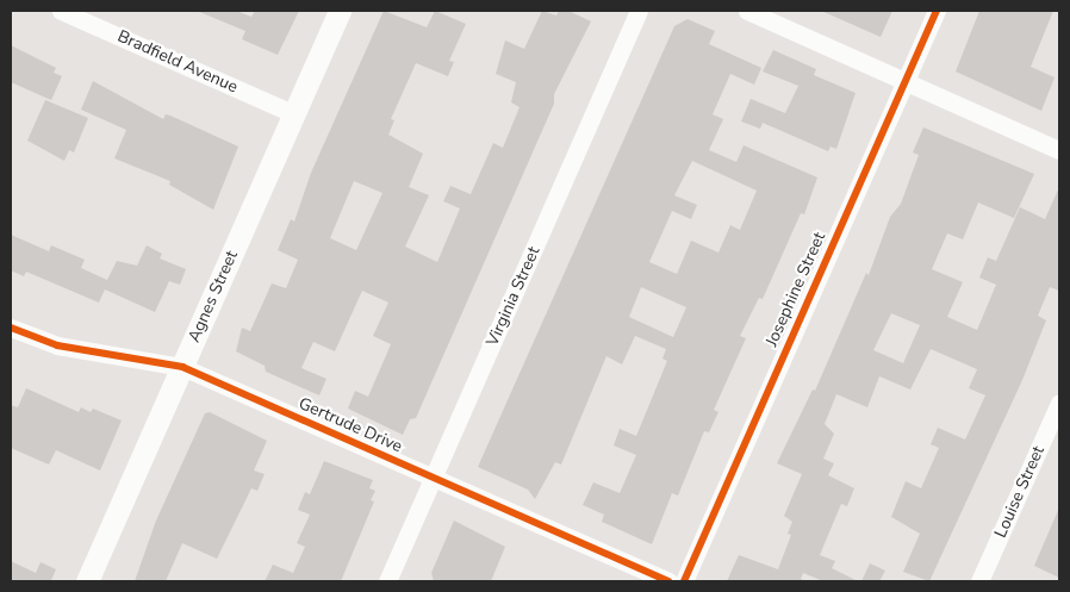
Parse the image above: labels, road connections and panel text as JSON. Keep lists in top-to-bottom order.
{
  "streets": {
    "street": [
      "Bradfield Avenue",
      "Josephine Street",
      "Agnes Street",
      "Virginia Street",
      "Gertrude Drive",
      "Louise Street"
    ]
  },
  "crossings": [
    ["Bradfield Avenue", "Agnes Street"],
    ["Agnes Street", "Gertrude Drive"],
    ["Virginia Street", "Gertrude Drive"]
  ]
}
